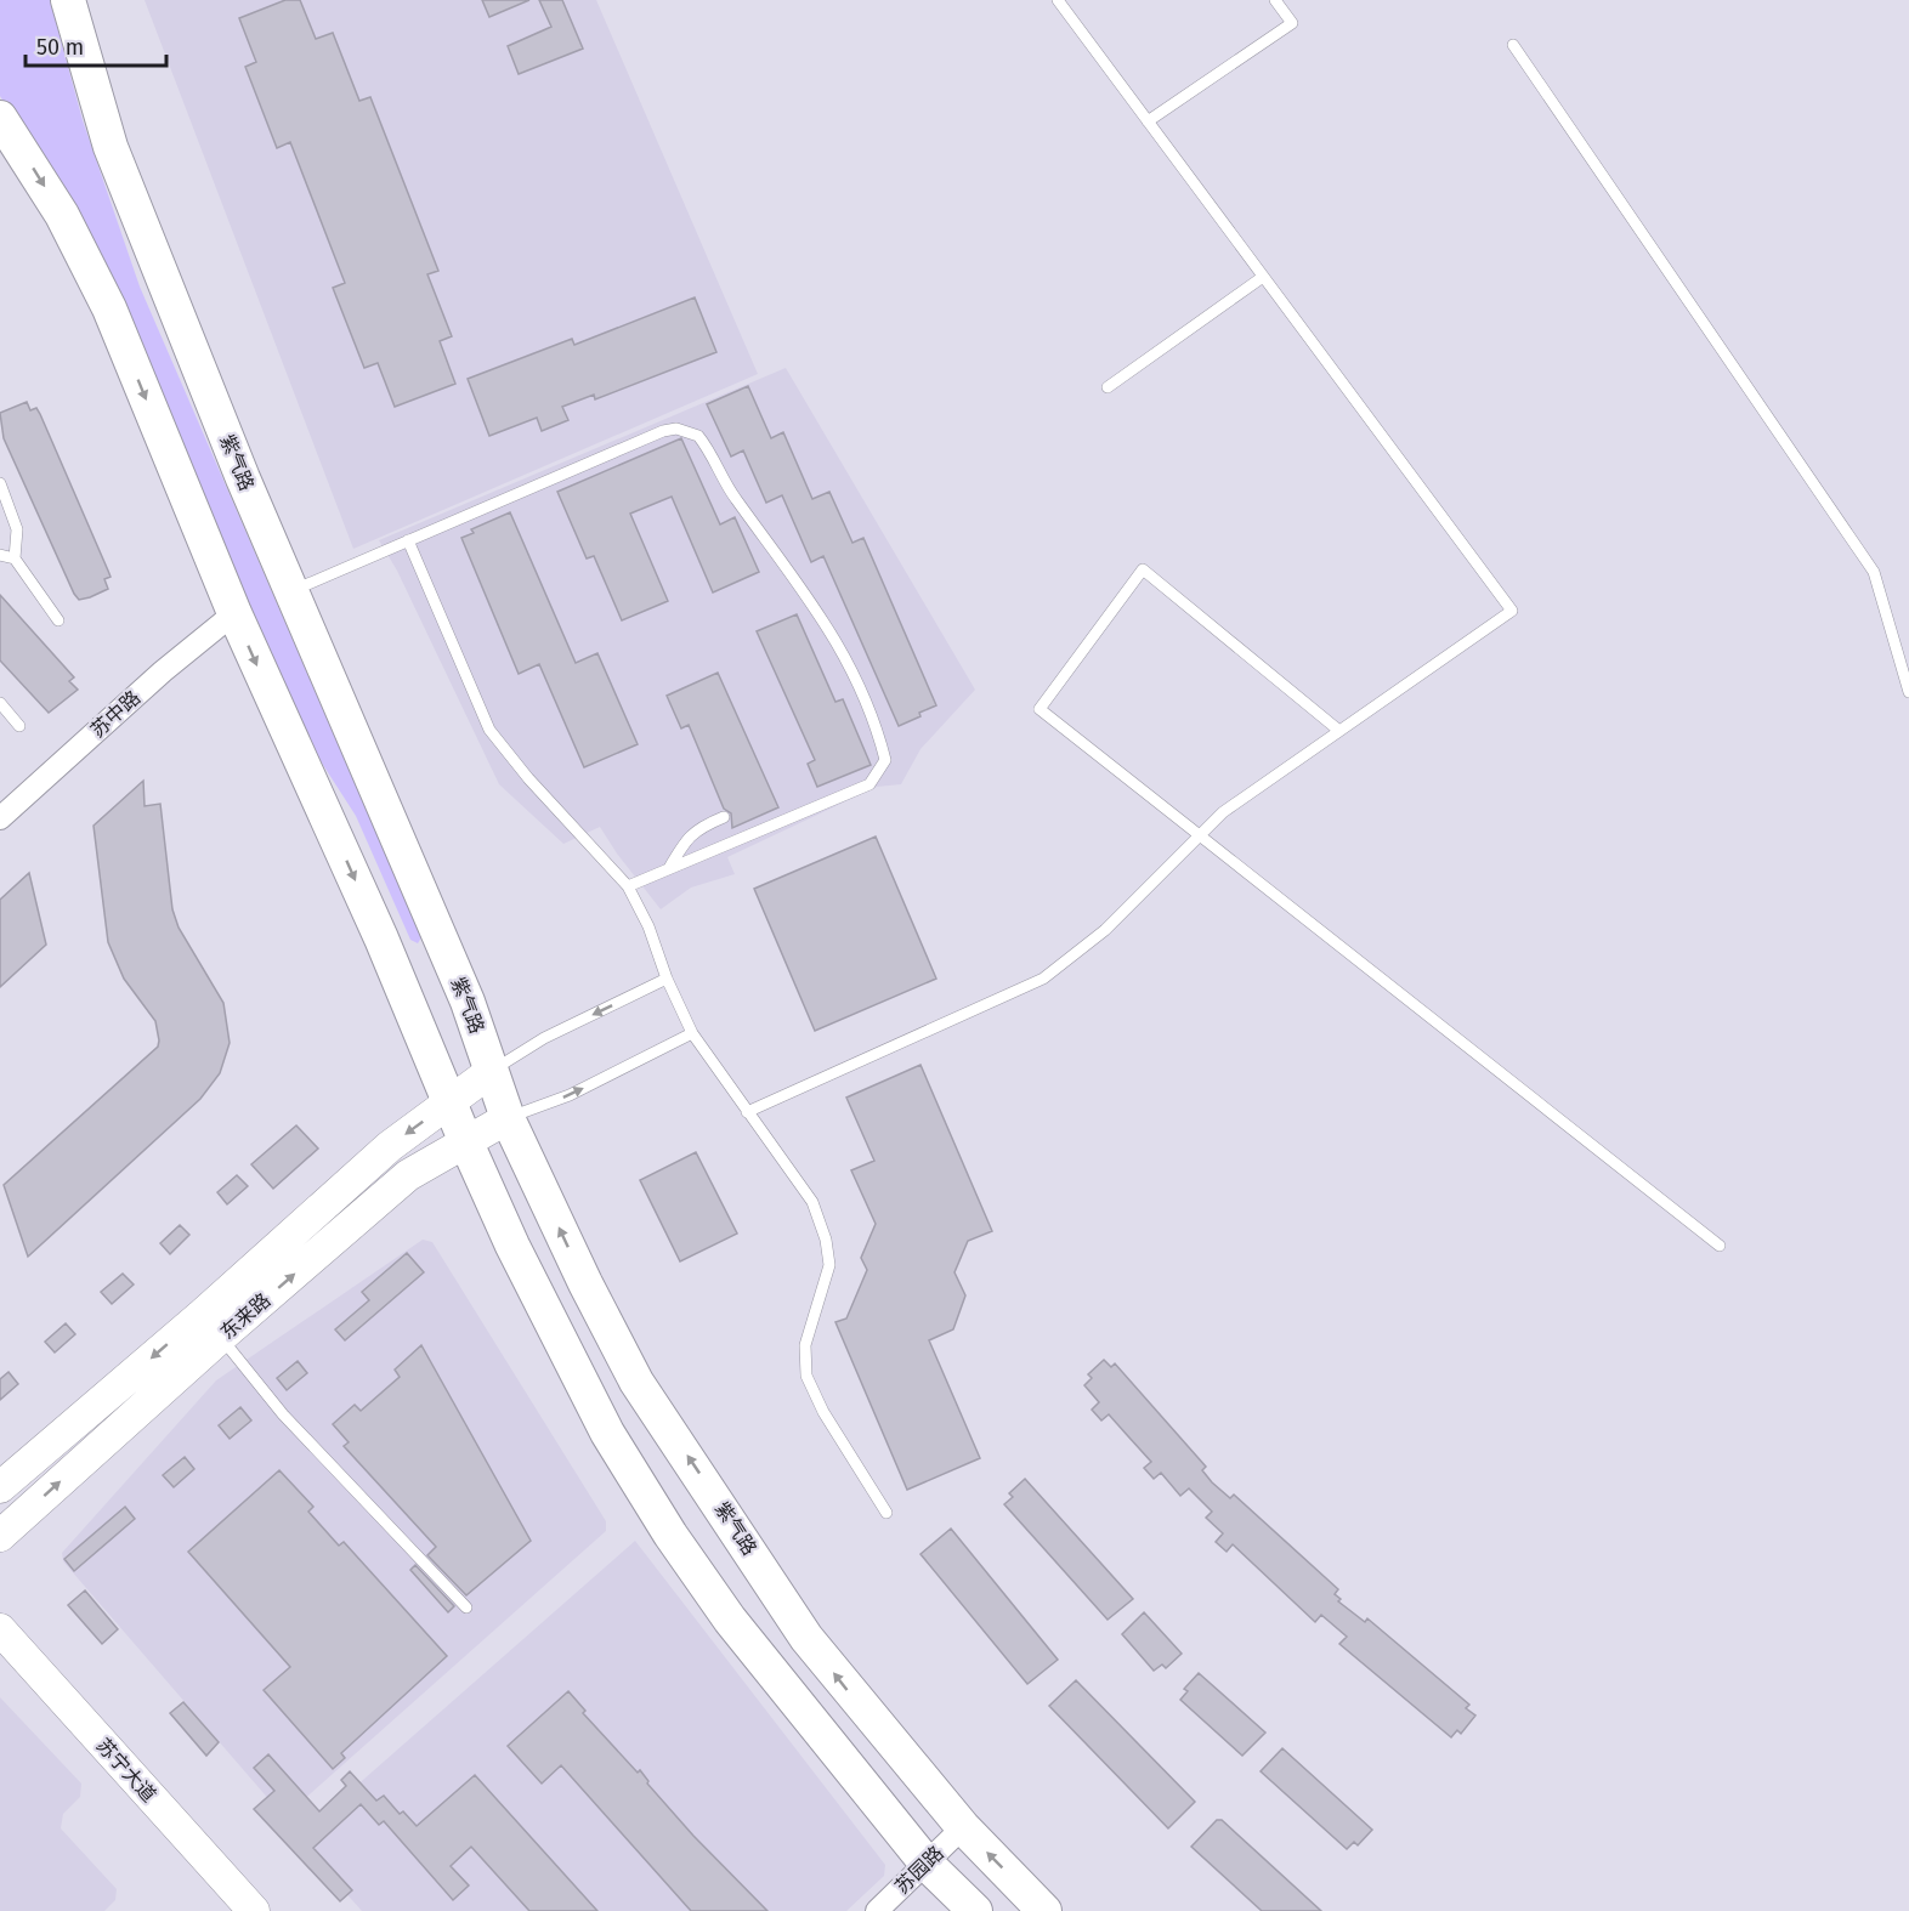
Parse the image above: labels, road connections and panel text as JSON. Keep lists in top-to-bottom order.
{
  "streets": {
    "main road": ["紫气路"],
    "street": [
      "苏中路",
      "东来路",
      "苏宁大道",
      "苏园路"
    ]
  },
  "crossings": [
    ["紫气路", "东来路"],
    ["紫气路", "苏园路"]
  ],
  "scale_bar": "50 m"
}
